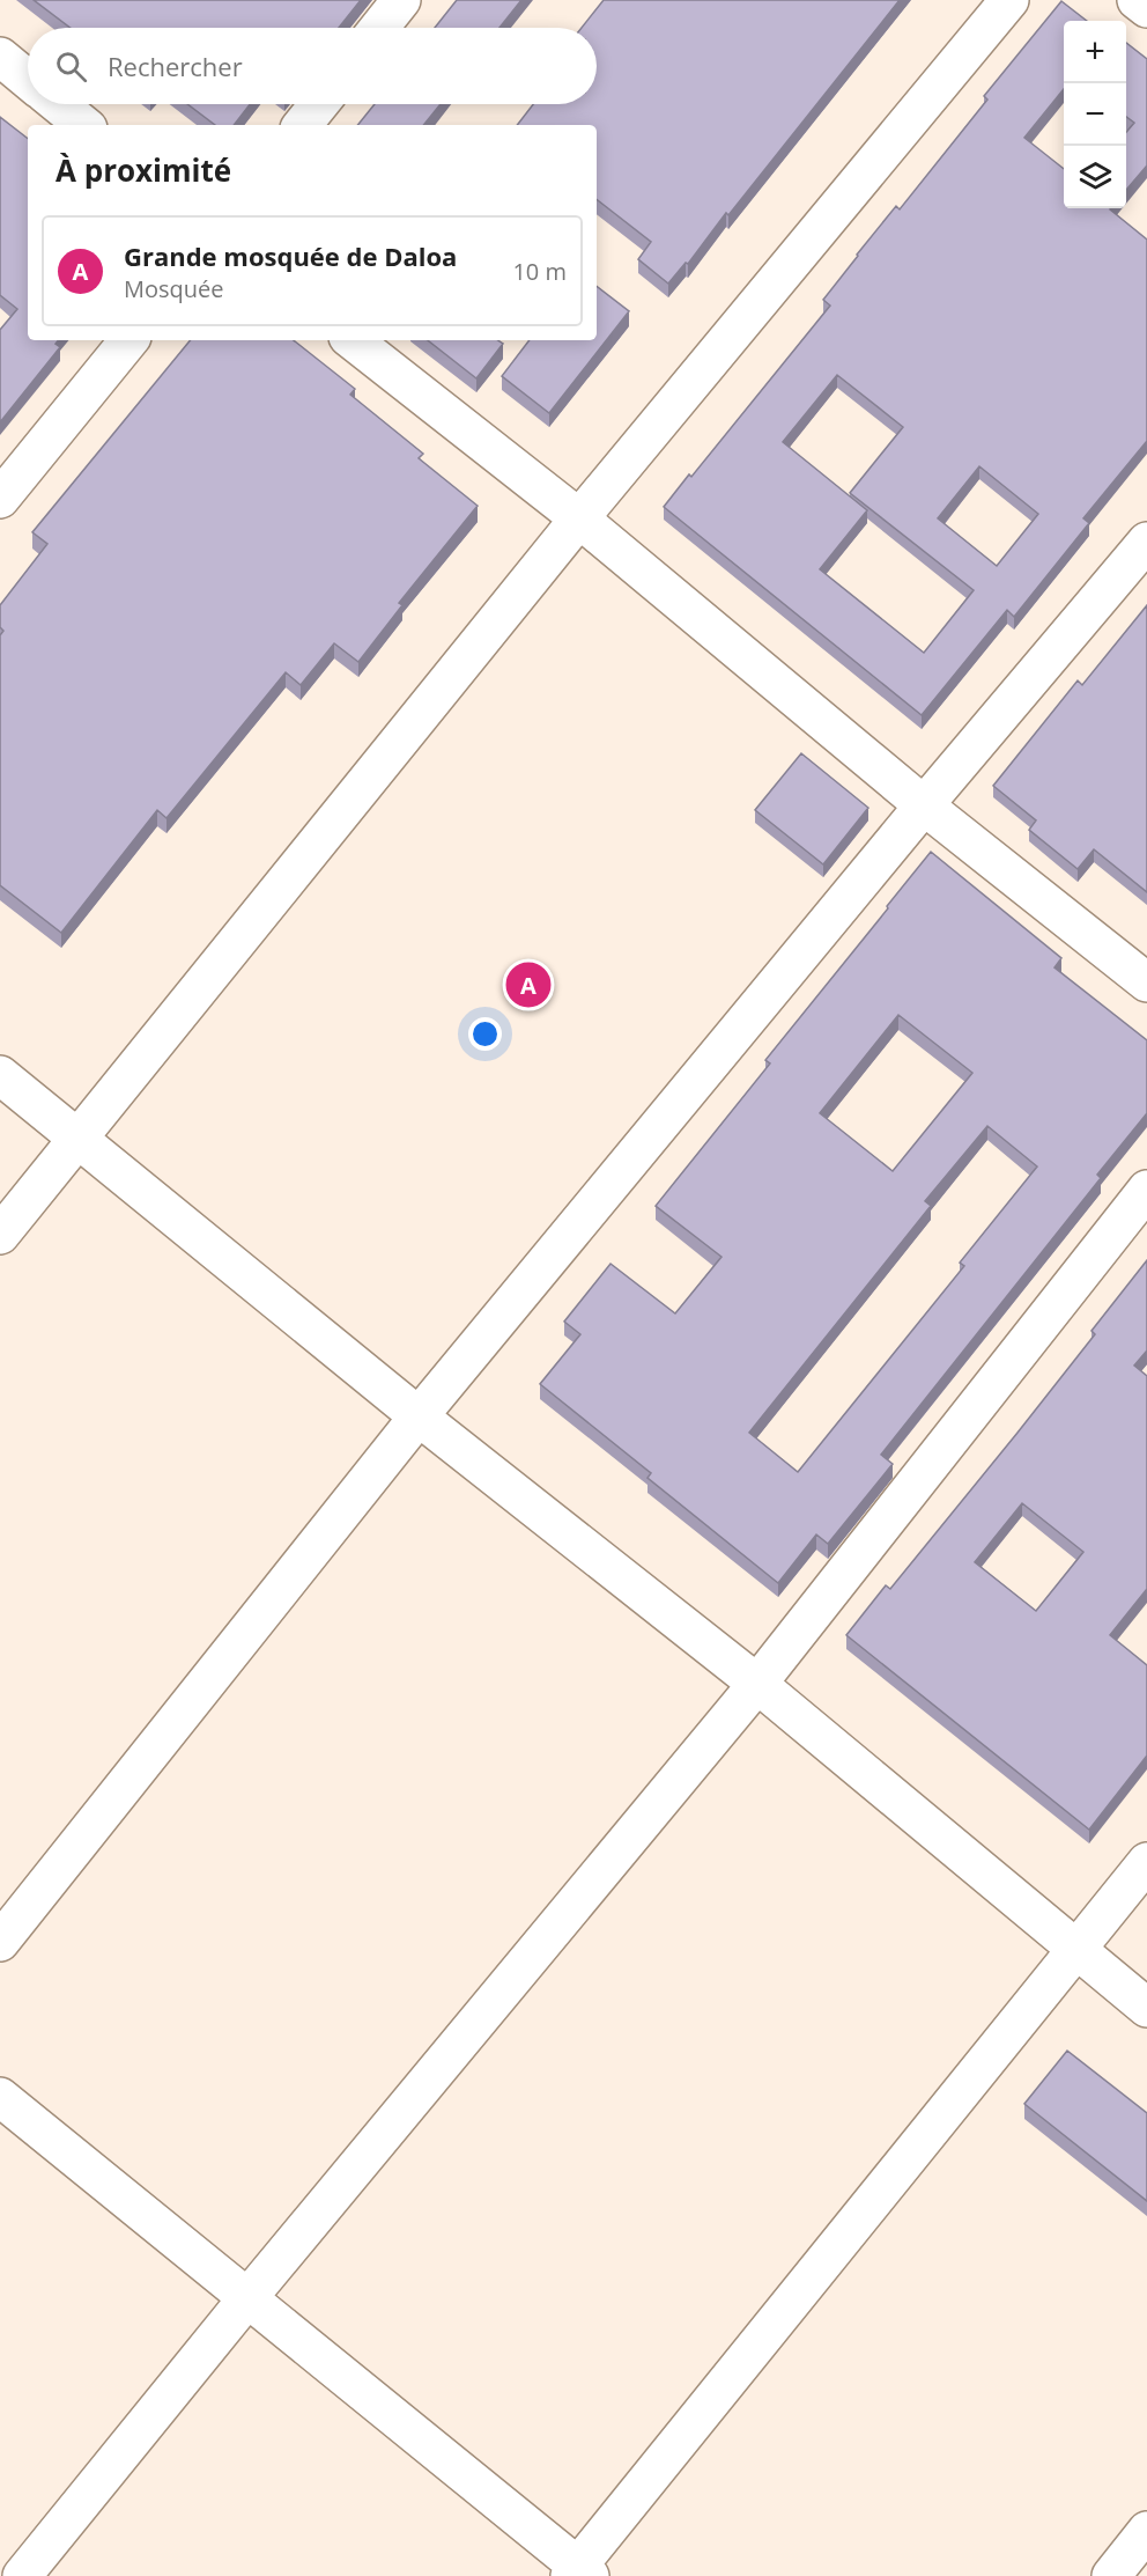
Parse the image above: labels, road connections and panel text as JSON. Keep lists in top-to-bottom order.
{
  "page": {
    "map_buttons": ["+", "−"],
    "search": "Rechercher",
    "heading": "À proximité",
    "list": [
      {
        "mark": "A",
        "name": "Grande mosquée de Daloa",
        "note": "Mosquée",
        "value": "10 m"
      }
    ],
    "pins": "A"
  }
}
